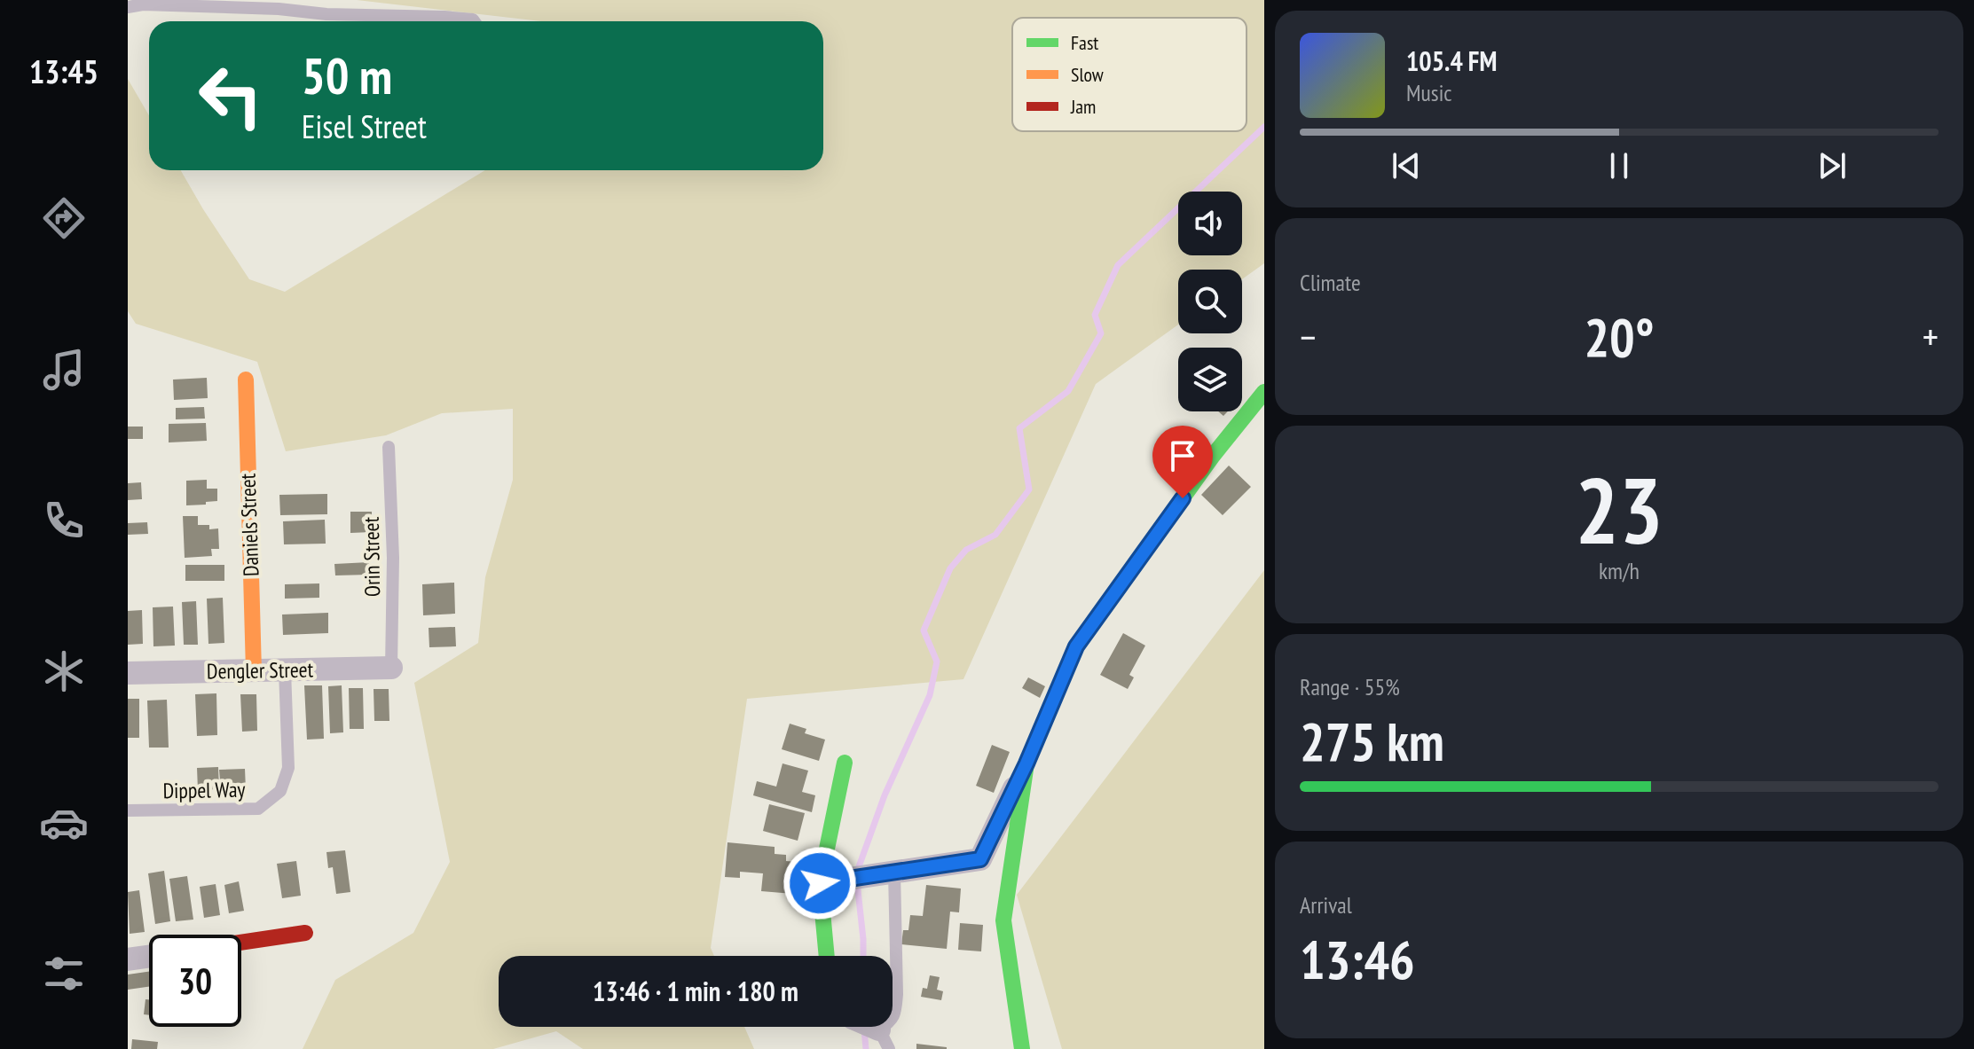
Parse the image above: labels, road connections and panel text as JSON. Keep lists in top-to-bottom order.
{
  "streets": {
    "street": ["Daniels Street", "Dengler Street"],
    "lane": ["Orin Street", "Dippel Way"]
  },
  "crossings": [
    ["Daniels Street", "Dengler Street"],
    ["Orin Street", "Dengler Street"],
    ["Dengler Street", "Dippel Way"]
  ],
  "legend": ["Fast", "Slow", "Jam"],
  "page": {
    "tabs": "13:45",
    "turn": ["50 m", "Eisel Street"],
    "song": ["105.4 FM", "Music"],
    "tile": [
      "Climate",
      ["23", "km/h"],
      ["Range · 55%", "275 km"],
      ["Arrival", "13:46"]
    ],
    "heat": ["−", "20°", "+"],
    "limit": "30",
    "trip": "13:46 · 1 min · 180 m"
  }
}
